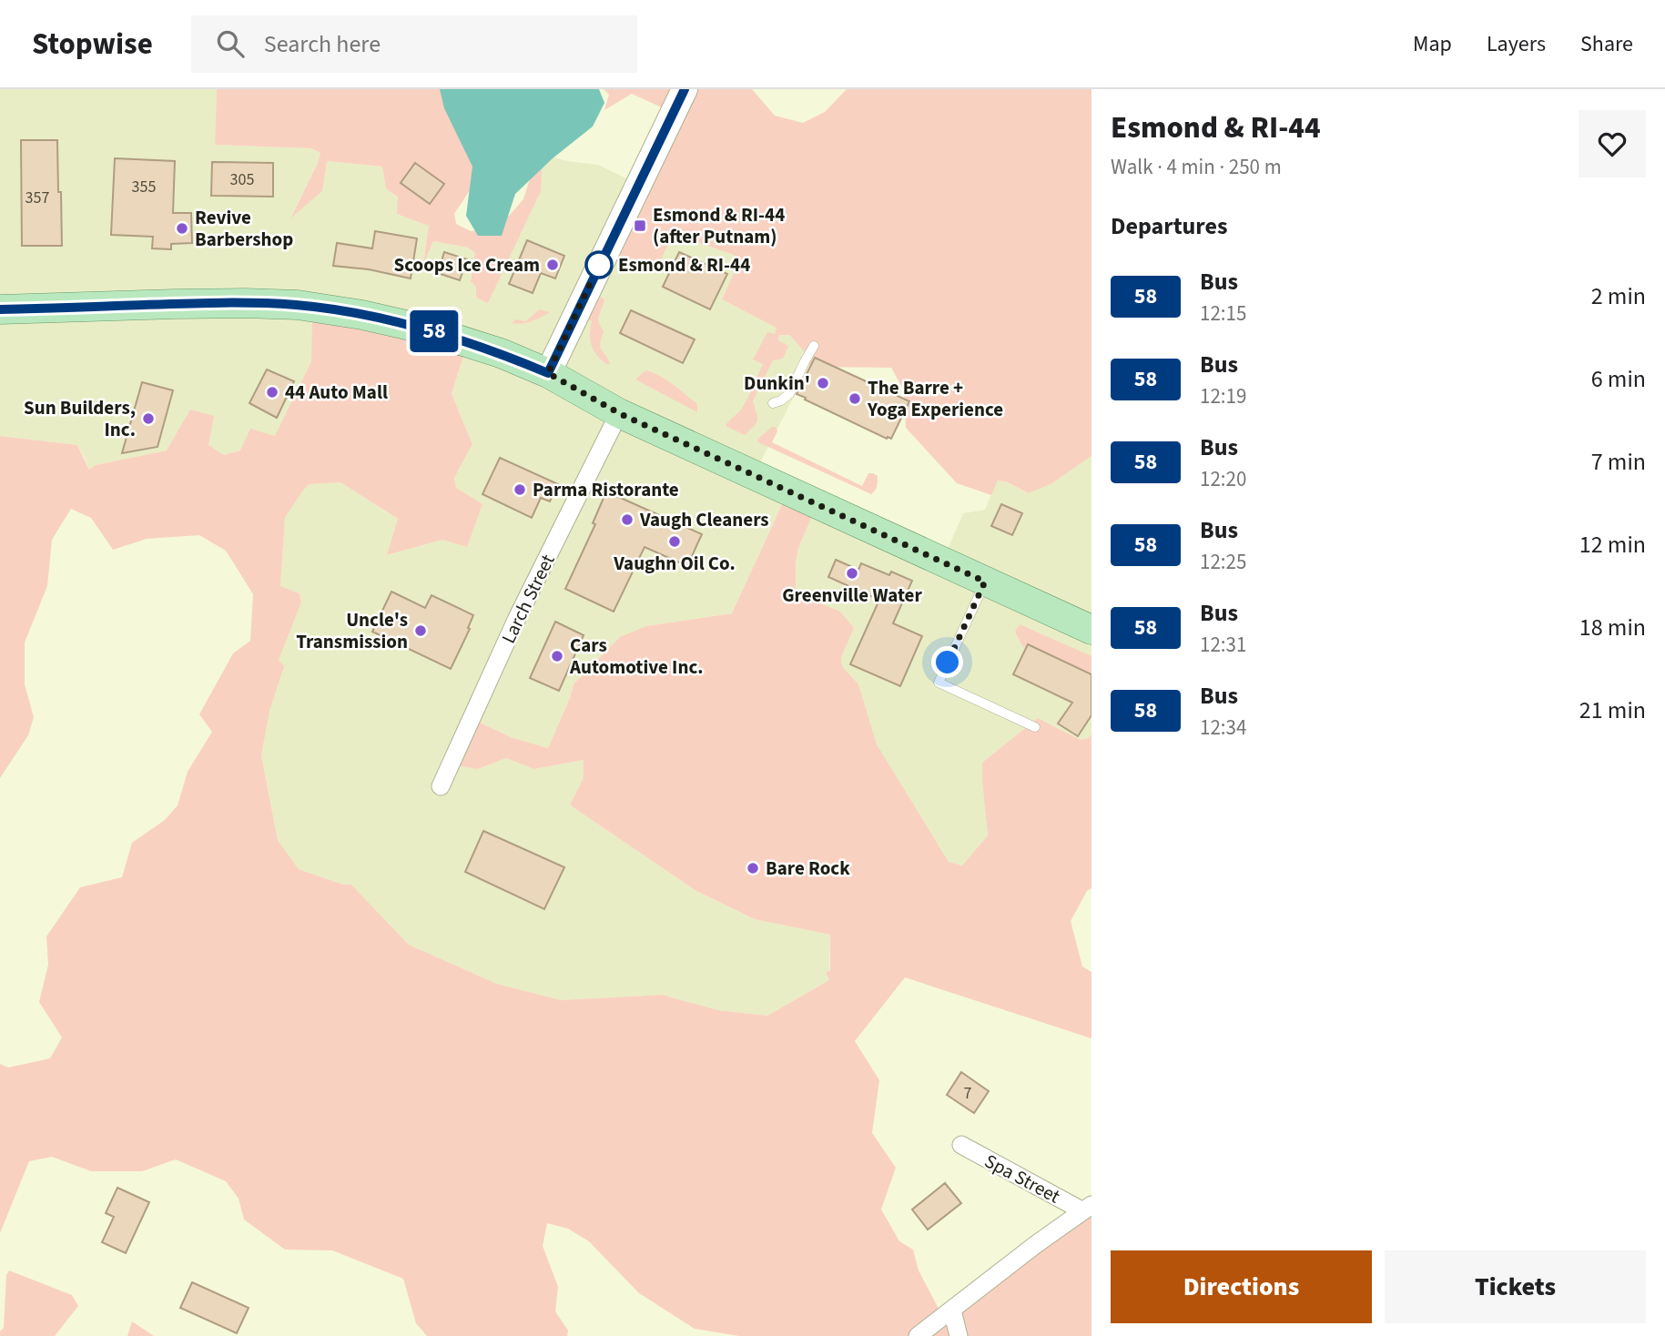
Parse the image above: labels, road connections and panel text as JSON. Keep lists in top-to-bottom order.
{
  "streets": {
    "street": ["Larch Street", "Spa Street"]
  },
  "places": {
    "transit": ["Esmond & RI-44 (after Putnam)"],
    "other": [
      "Revive Barbershop",
      "Scoops Ice Cream",
      "Esmond & RI-44",
      "Dunkin'",
      "44 Auto Mall",
      "The Barre + Yoga Experience",
      "Sun Builders, Inc.",
      "Parma Ristorante",
      "Vaugh Cleaners",
      "Vaughn Oil Co.",
      "Greenville Water",
      "Uncle's Transmission",
      "Cars Automotive Inc.",
      "Bare Rock"
    ]
  },
  "lines": ["bus line 58"],
  "house_numbers": [
    "305",
    "355",
    "357",
    "7"
  ],
  "page": {
    "header": "Stopwise",
    "search": "Search here",
    "nav": ["Map", "Layers", "Share"],
    "on_map": "58",
    "heading": [
      ["Esmond & RI-44", "Walk · 4 min · 250 m"],
      "Departures"
    ],
    "list": [
      {
        "mark": "58",
        "name": "Bus",
        "note": "12:15",
        "value": "2 min"
      },
      {
        "mark": "58",
        "name": "Bus",
        "note": "12:19",
        "value": "6 min"
      },
      {
        "mark": "58",
        "name": "Bus",
        "note": "12:20",
        "value": "7 min"
      },
      {
        "mark": "58",
        "name": "Bus",
        "note": "12:25",
        "value": "12 min"
      },
      {
        "mark": "58",
        "name": "Bus",
        "note": "12:31",
        "value": "18 min"
      },
      {
        "mark": "58",
        "name": "Bus",
        "note": "12:34",
        "value": "21 min"
      }
    ],
    "buttons": ["Directions", "Tickets"]
  }
}
